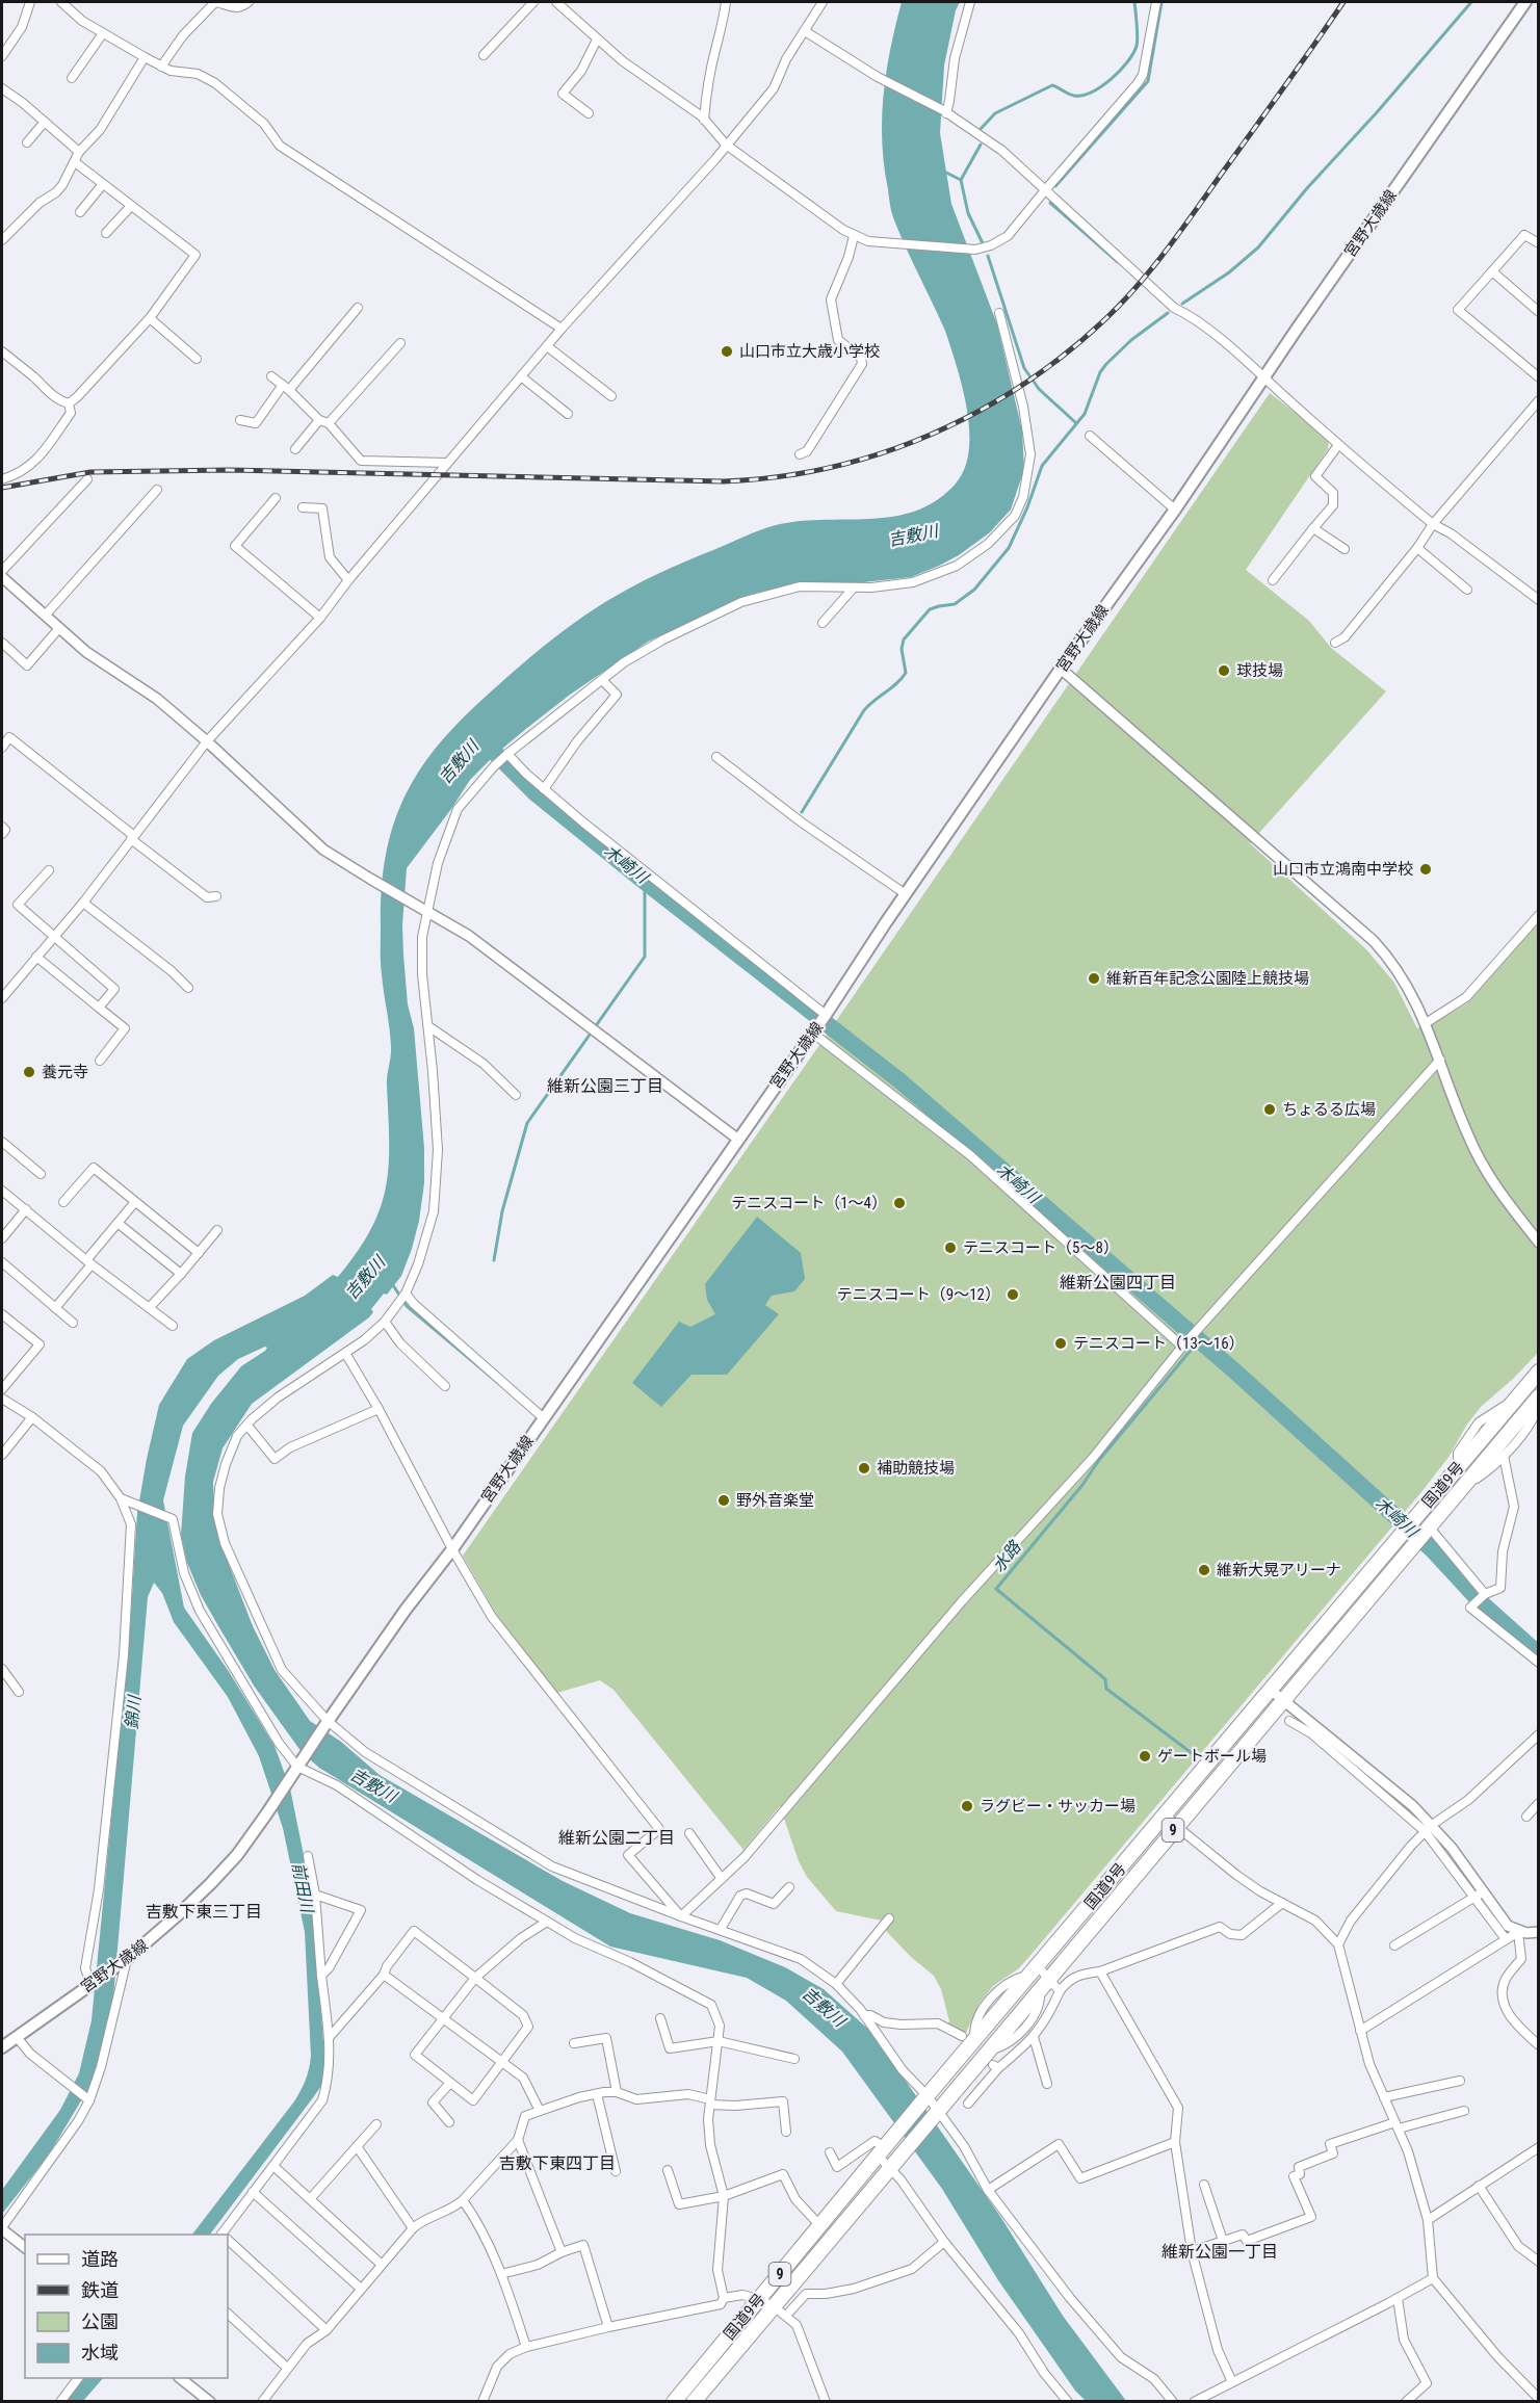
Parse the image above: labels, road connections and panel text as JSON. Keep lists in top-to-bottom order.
{
  "streets": {
    "highway": ["国道9号", "9"],
    "main road": ["宮野大歳線"]
  },
  "districts": [
    "維新公園三丁目",
    "維新公園四丁目",
    "維新公園二丁目",
    "吉敷下東三丁目",
    "吉敷下東四丁目",
    "維新公園一丁目"
  ],
  "water": [
    "吉敷川",
    "木崎川",
    "水路",
    "錦川",
    "前田川"
  ],
  "places": [
    "山口市立大歳小学校",
    "球技場",
    "山口市立鴻南中学校",
    "維新百年記念公園陸上競技場",
    "養元寺",
    "ちょるる広場",
    "テニスコート（1～4）",
    "テニスコート（5～8）",
    "テニスコート（9～12）",
    "テニスコート（13～16）",
    "補助競技場",
    "野外音楽堂",
    "維新大晃アリーナ",
    "ゲートボール場",
    "ラグビー・サッカー場"
  ],
  "legend": [
    "道路",
    "鉄道",
    "公園",
    "水域"
  ]
}
